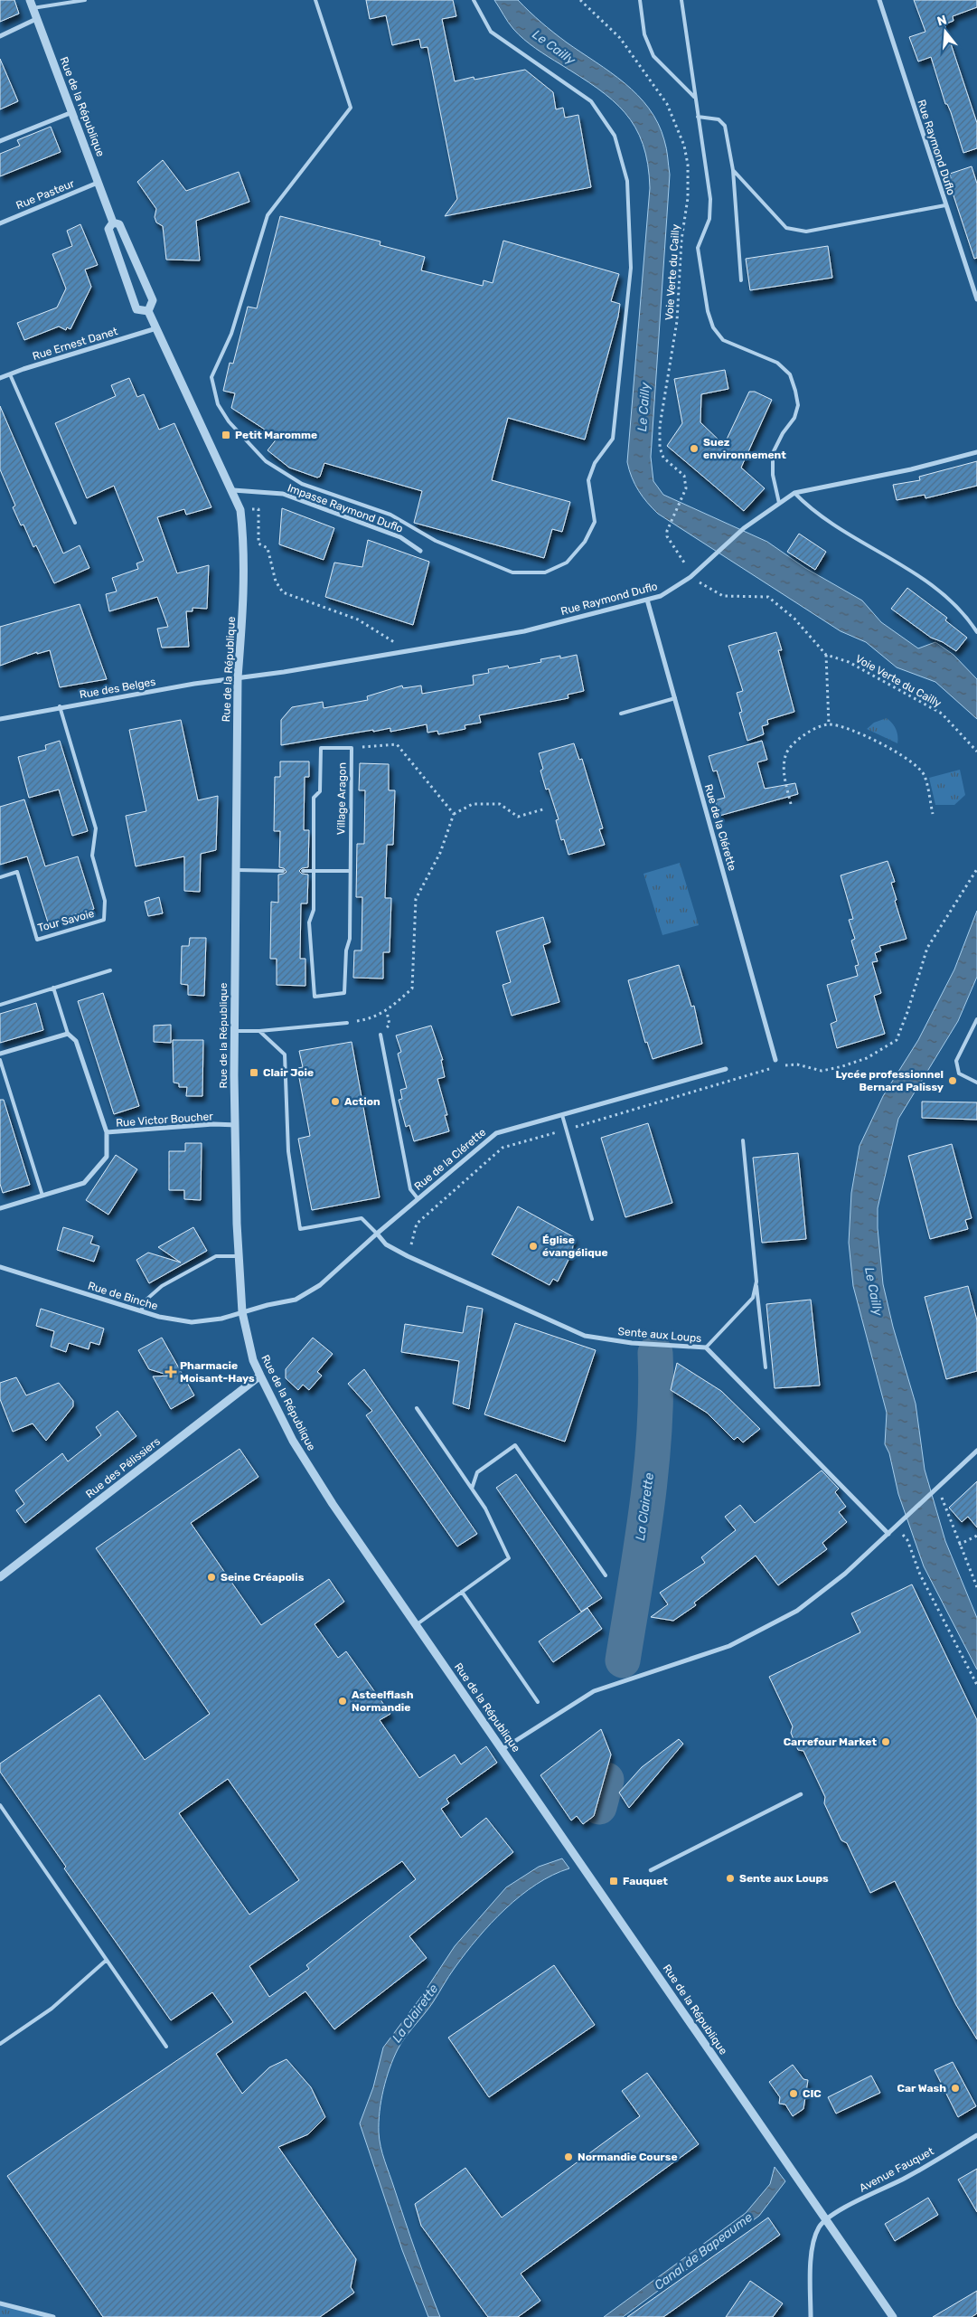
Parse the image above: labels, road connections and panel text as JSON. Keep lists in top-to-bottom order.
{
  "streets": {
    "street": [
      "Rue de la République",
      "Rue Raymond Duflo",
      "Rue Pasteur",
      "Rue Ernest Danet",
      "Impasse Raymond Duflo",
      "Rue des Belges",
      "Rue de la Clérette",
      "Rue Victor Boucher",
      "Rue de Binche",
      "Sente aux Loups",
      "Rue des Pélissiers",
      "Avenue Fauquet"
    ],
    "lane": ["Village Aragon", "Tour Savoie"],
    "path": ["Voie Verte du Cailly"]
  },
  "crossings": [
    ["Rue de la République", "Rue Raymond Duflo"],
    ["Rue de la République", "Rue Pasteur"],
    ["Rue de la République", "Rue Ernest Danet"],
    ["Rue de la République", "Impasse Raymond Duflo"],
    ["Rue de la République", "Rue des Belges"],
    ["Rue de la République", "Rue de la Clérette"],
    ["Rue de la République", "Rue Victor Boucher"],
    ["Rue de la République", "Rue de Binche"],
    ["Rue de la République", "Rue des Pélissiers"],
    ["Rue de la République", "Avenue Fauquet"],
    ["Rue Raymond Duflo", "Rue des Belges"],
    ["Rue Raymond Duflo", "Rue de la Clérette"],
    ["Rue des Belges", "Tour Savoie"],
    ["Rue de la Clérette", "Rue de Binche"],
    ["Rue de la Clérette", "Sente aux Loups"]
  ],
  "water": ["Le Cailly", "La Clairette", "Canal de Bapeaume"],
  "places": {
    "transit": ["Petit Maromme", "Clair Joie", "Fauquet"],
    "other": [
      "Suez environnement",
      "Lycée professionnel Bernard Palissy",
      "Action",
      "Église évangélique",
      "Seine Créapolis",
      "Asteelflash Normandie",
      "Carrefour Market",
      "Sente aux Loups",
      "Car Wash",
      "CIC",
      "Normandie Course"
    ],
    "health": ["Pharmacie Moisant-Hays"]
  },
  "north": "top"
}
